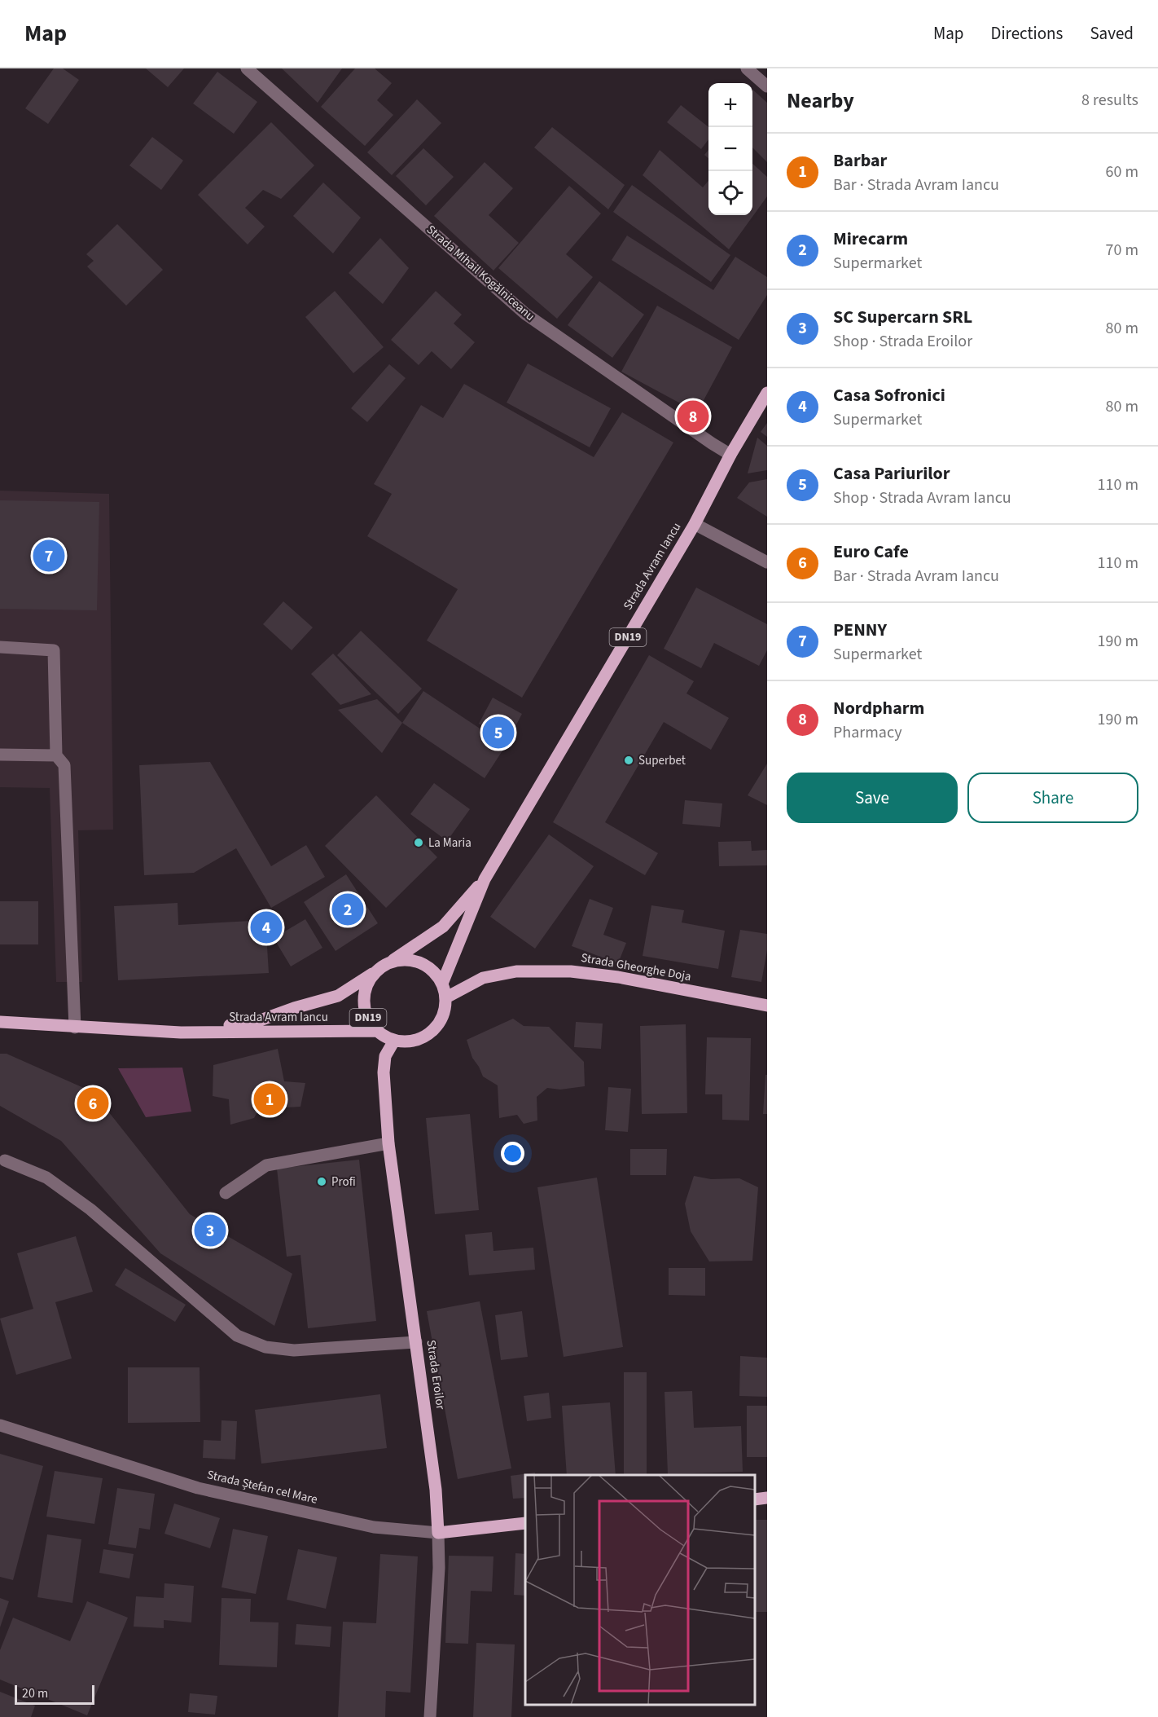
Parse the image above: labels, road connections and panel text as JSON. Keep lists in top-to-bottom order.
{
  "streets": {
    "main road": [
      "Strada Avram Iancu",
      "DN19",
      "Strada Gheorghe Doja",
      "Strada Eroilor",
      "Strada Ștefan cel Mare"
    ],
    "street": ["Strada Mihail Kogălniceanu"]
  },
  "crossings": [
    ["Strada Mihail Kogălniceanu", "Strada Avram Iancu"],
    ["Strada Avram Iancu", "DN19"],
    ["Strada Avram Iancu", "Strada Gheorghe Doja"],
    ["Strada Avram Iancu", "Strada Eroilor"],
    ["DN19", "Strada Gheorghe Doja"],
    ["DN19", "Strada Eroilor"],
    ["Strada Gheorghe Doja", "Strada Eroilor"],
    ["Strada Eroilor", "Strada Ștefan cel Mare"]
  ],
  "places": ["Superbet", "La Maria", "Profi"],
  "scale_bar": "20 m",
  "page": {
    "header": "Map",
    "nav": ["Map", "Directions", "Saved"],
    "heading": ["Nearby", "8 results"],
    "map_buttons": ["+", "−"],
    "list": [
      {
        "mark": "1",
        "name": "Barbar",
        "note": "Bar · Strada Avram Iancu",
        "value": "60 m"
      },
      {
        "mark": "2",
        "name": "Mirecarm",
        "note": "Supermarket",
        "value": "70 m"
      },
      {
        "mark": "3",
        "name": "SC Supercarn SRL",
        "note": "Shop · Strada Eroilor",
        "value": "80 m"
      },
      {
        "mark": "4",
        "name": "Casa Sofronici",
        "note": "Supermarket",
        "value": "80 m"
      },
      {
        "mark": "5",
        "name": "Casa Pariurilor",
        "note": "Shop · Strada Avram Iancu",
        "value": "110 m"
      },
      {
        "mark": "6",
        "name": "Euro Cafe",
        "note": "Bar · Strada Avram Iancu",
        "value": "110 m"
      },
      {
        "mark": "7",
        "name": "PENNY",
        "note": "Supermarket",
        "value": "190 m"
      },
      {
        "mark": "8",
        "name": "Nordpharm",
        "note": "Pharmacy",
        "value": "190 m"
      }
    ],
    "pins": [
      "8",
      "7",
      "5",
      "2",
      "4",
      "1",
      "6",
      "3"
    ],
    "buttons": ["Save", "Share"],
    "scale": "20 m"
  }
}
